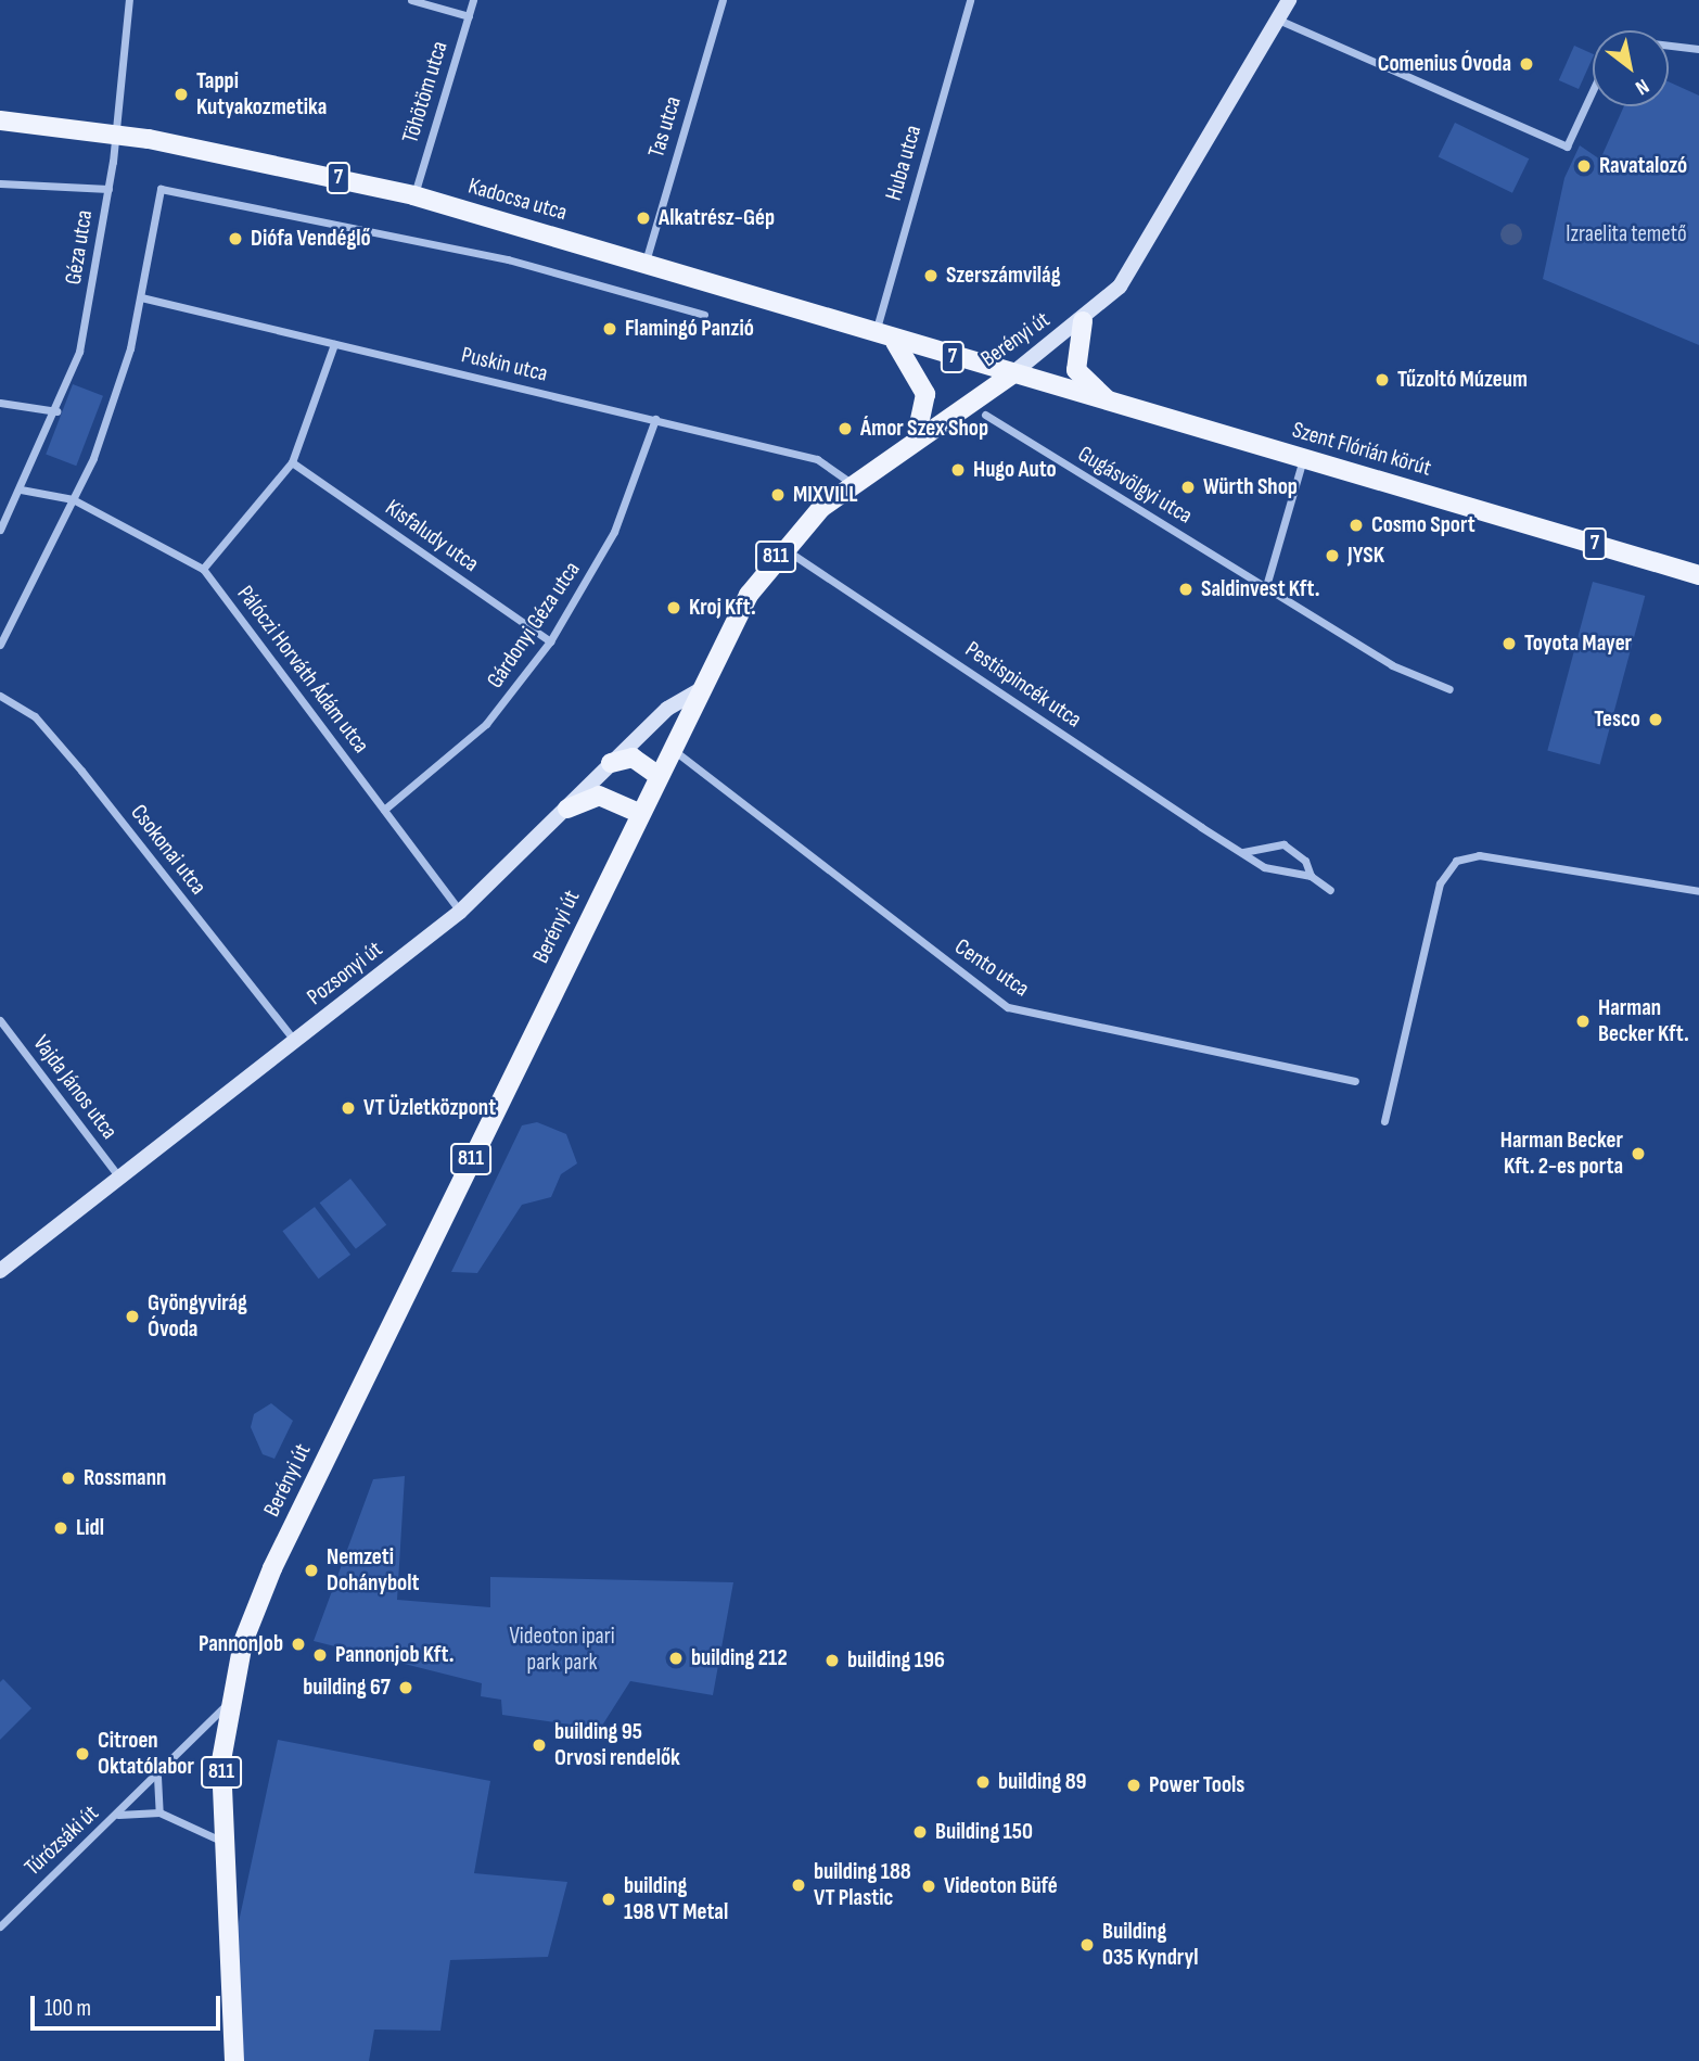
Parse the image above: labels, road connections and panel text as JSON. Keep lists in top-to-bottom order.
{
  "streets": {
    "main road": [
      "7",
      "Kadocsa utca",
      "Berényi út",
      "Szent Flórián körút",
      "811"
    ],
    "street": [
      "Töhötöm utca",
      "Tas utca",
      "Huba utca",
      "Géza utca",
      "Puskin utca",
      "Gugásvölgyi utca",
      "Kisfaludy utca",
      "Gárdonyi Géza utca",
      "Pálóczi Horváth Ádám utca",
      "Pestispincék utca",
      "Csokonai utca",
      "Cento utca",
      "Pozsonyi út",
      "Vajda János utca",
      "Túrózsáki út"
    ]
  },
  "crossings": [
    ["Töhötöm utca", "Kadocsa utca"],
    ["Tas utca", "Kadocsa utca"],
    ["Huba utca", "Kadocsa utca"],
    ["Kadocsa utca", "Géza utca"],
    ["Kadocsa utca", "Berényi út"],
    ["Kadocsa utca", "Szent Flórián körút"],
    ["Berényi út", "Puskin utca"],
    ["Berényi út", "Szent Flórián körút"],
    ["Berényi út", "Pestispincék utca"],
    ["Berényi út", "Cento utca"],
    ["Berényi út", "Pozsonyi út"],
    ["Berényi út", "Túrózsáki út"],
    ["Puskin utca", "Gárdonyi Géza utca"],
    ["Kisfaludy utca", "Gárdonyi Géza utca"],
    ["Gárdonyi Géza utca", "Pálóczi Horváth Ádám utca"],
    ["Pálóczi Horváth Ádám utca", "Pozsonyi út"],
    ["Csokonai utca", "Pozsonyi út"],
    ["Pozsonyi út", "Vajda János utca"]
  ],
  "parks": ["Izraelita temető", "Videoton ipari park park"],
  "places": [
    "Comenius Óvoda",
    "Tappi Kutyakozmetika",
    "Ravatalozó",
    "Alkatrész-Gép",
    "Diófa Vendéglő",
    "Szerszámvilág",
    "Flamingó Panzió",
    "Tűzoltó Múzeum",
    "Ámor Szex Shop",
    "Hugo Auto",
    "Würth Shop",
    "MIXVILL",
    "Cosmo Sport",
    "JYSK",
    "Saldinvest Kft.",
    "Kroj Kft.",
    "Toyota Mayer",
    "Tesco",
    "Harman Becker Kft.",
    "VT Üzletközpont",
    "Harman Becker Kft. 2-es porta",
    "Gyöngyvirág Óvoda",
    "Rossmann",
    "Lidl",
    "Nemzeti Dohánybolt",
    "PannonJob",
    "Pannonjob Kft.",
    "building 212",
    "building 196",
    "building 67",
    "building 95 Orvosi rendelők",
    "Citroen Oktatólabor",
    "building 89",
    "Power Tools",
    "Building 150",
    "building 188 VT Plastic",
    "Videoton Büfé",
    "building 198 VT Metal",
    "Building 035 Kyndryl"
  ],
  "scale_bar": "100 m",
  "north": "bottom right"
}
